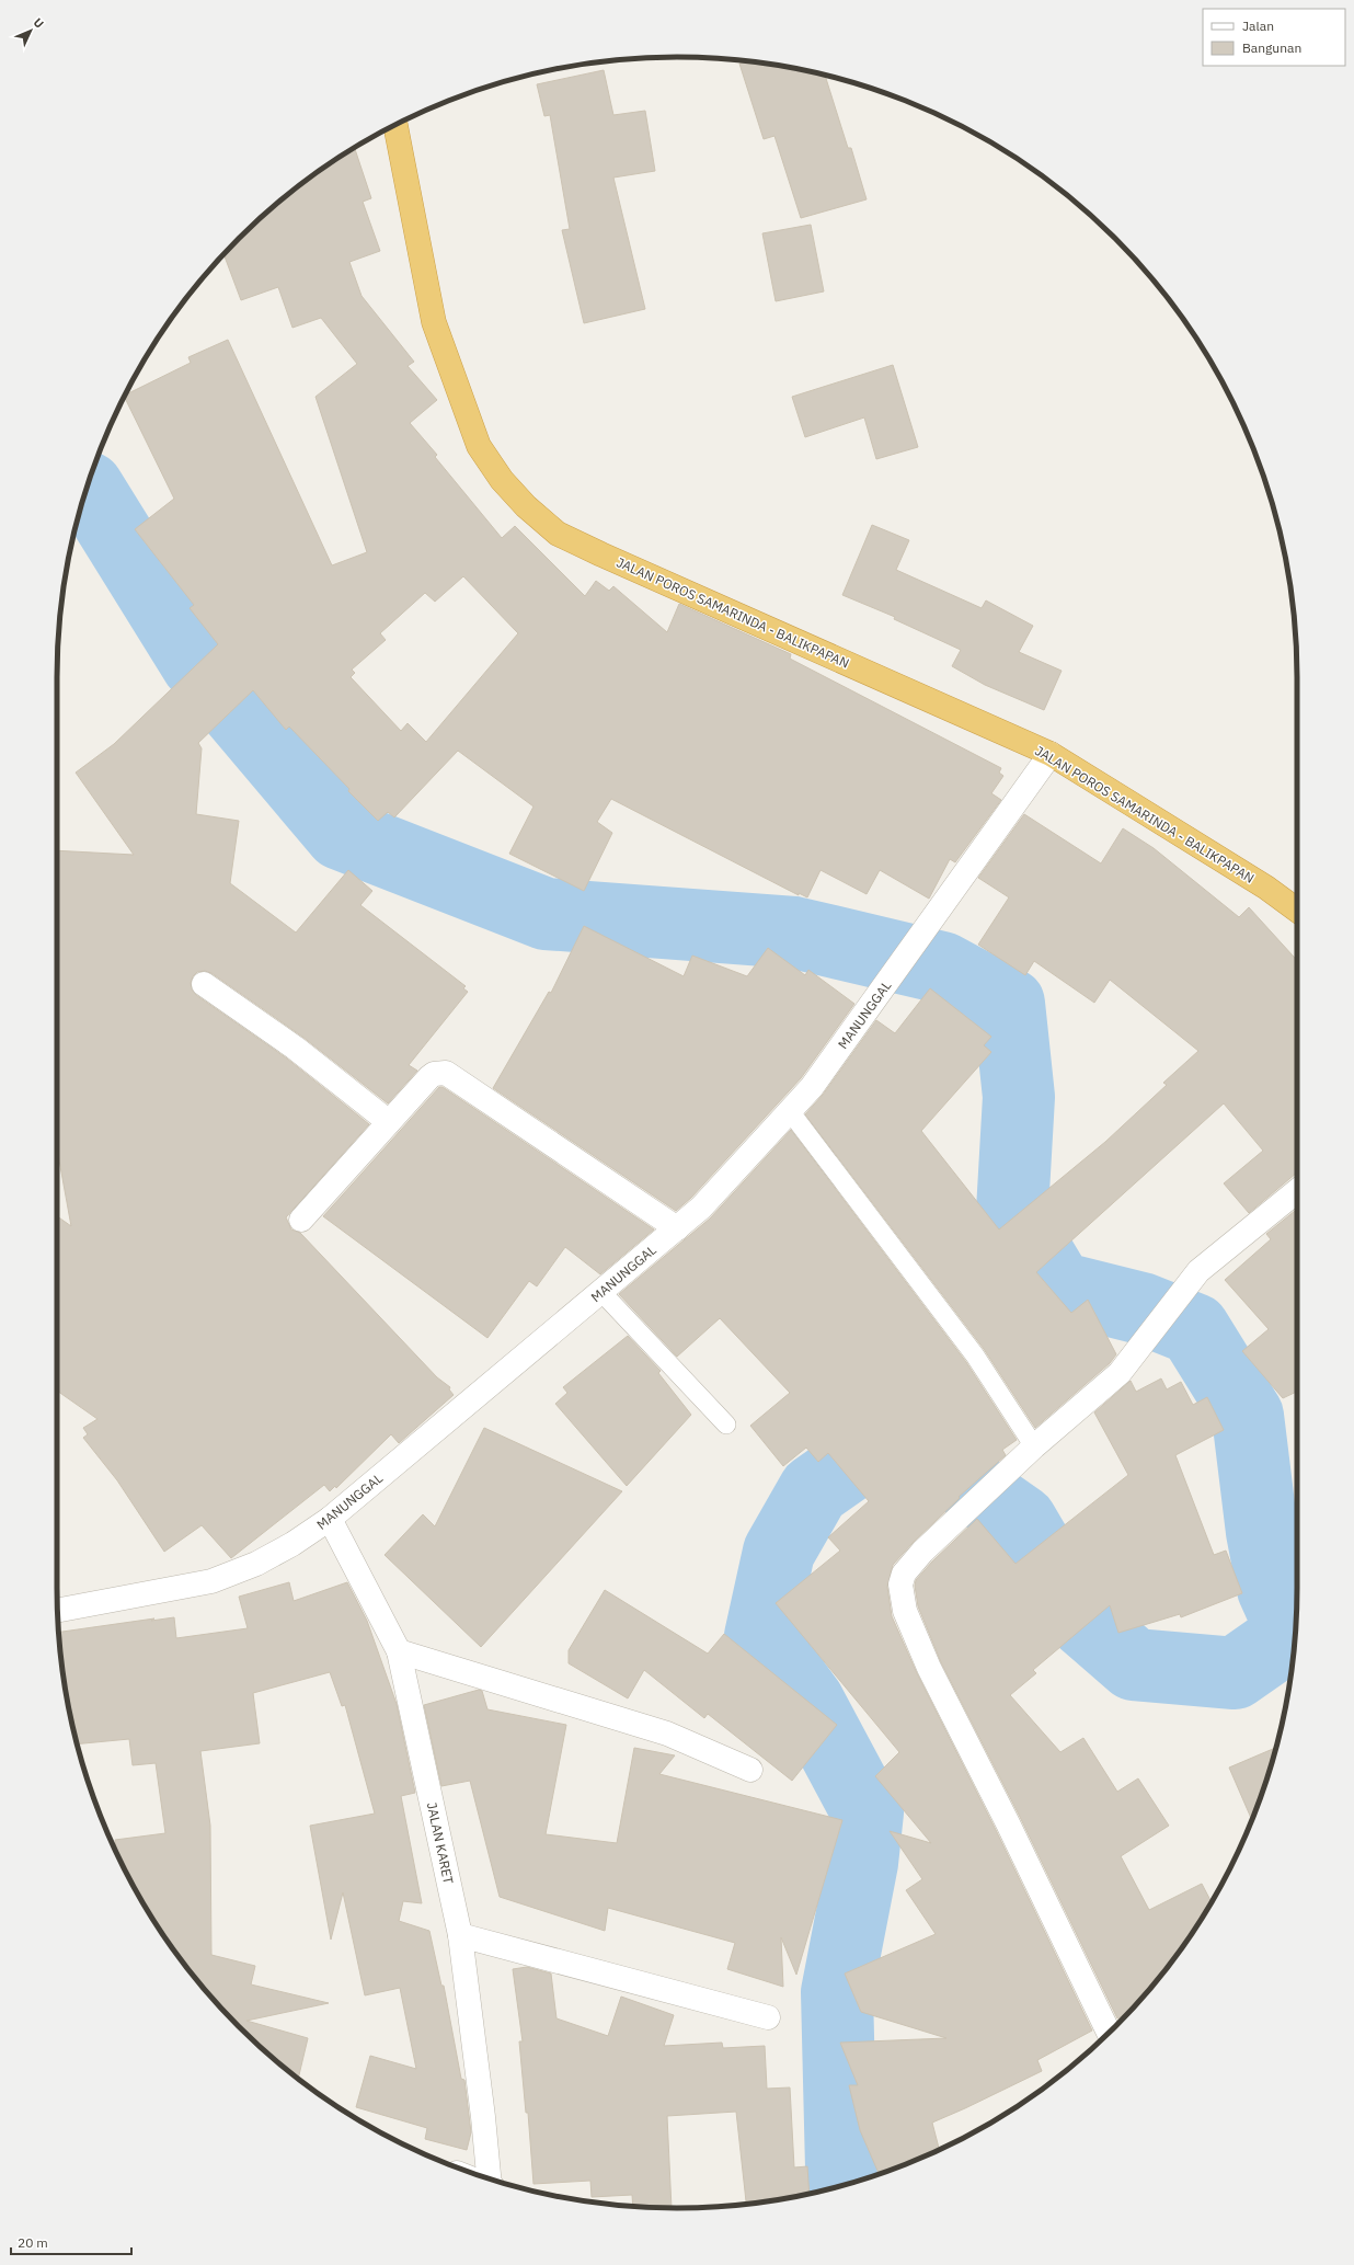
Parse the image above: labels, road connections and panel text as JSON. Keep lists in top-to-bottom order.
{
  "streets": {
    "highway": ["JALAN POROS SAMARINDA - BALIKPAPAN"],
    "street": ["MANUNGGAL", "JALAN KARET"]
  },
  "crossings": [
    ["JALAN POROS SAMARINDA - BALIKPAPAN", "MANUNGGAL"],
    ["MANUNGGAL", "JALAN KARET"]
  ],
  "legend": ["Jalan", "Bangunan"],
  "scale_bar": "20 m",
  "north": "top right"
}
